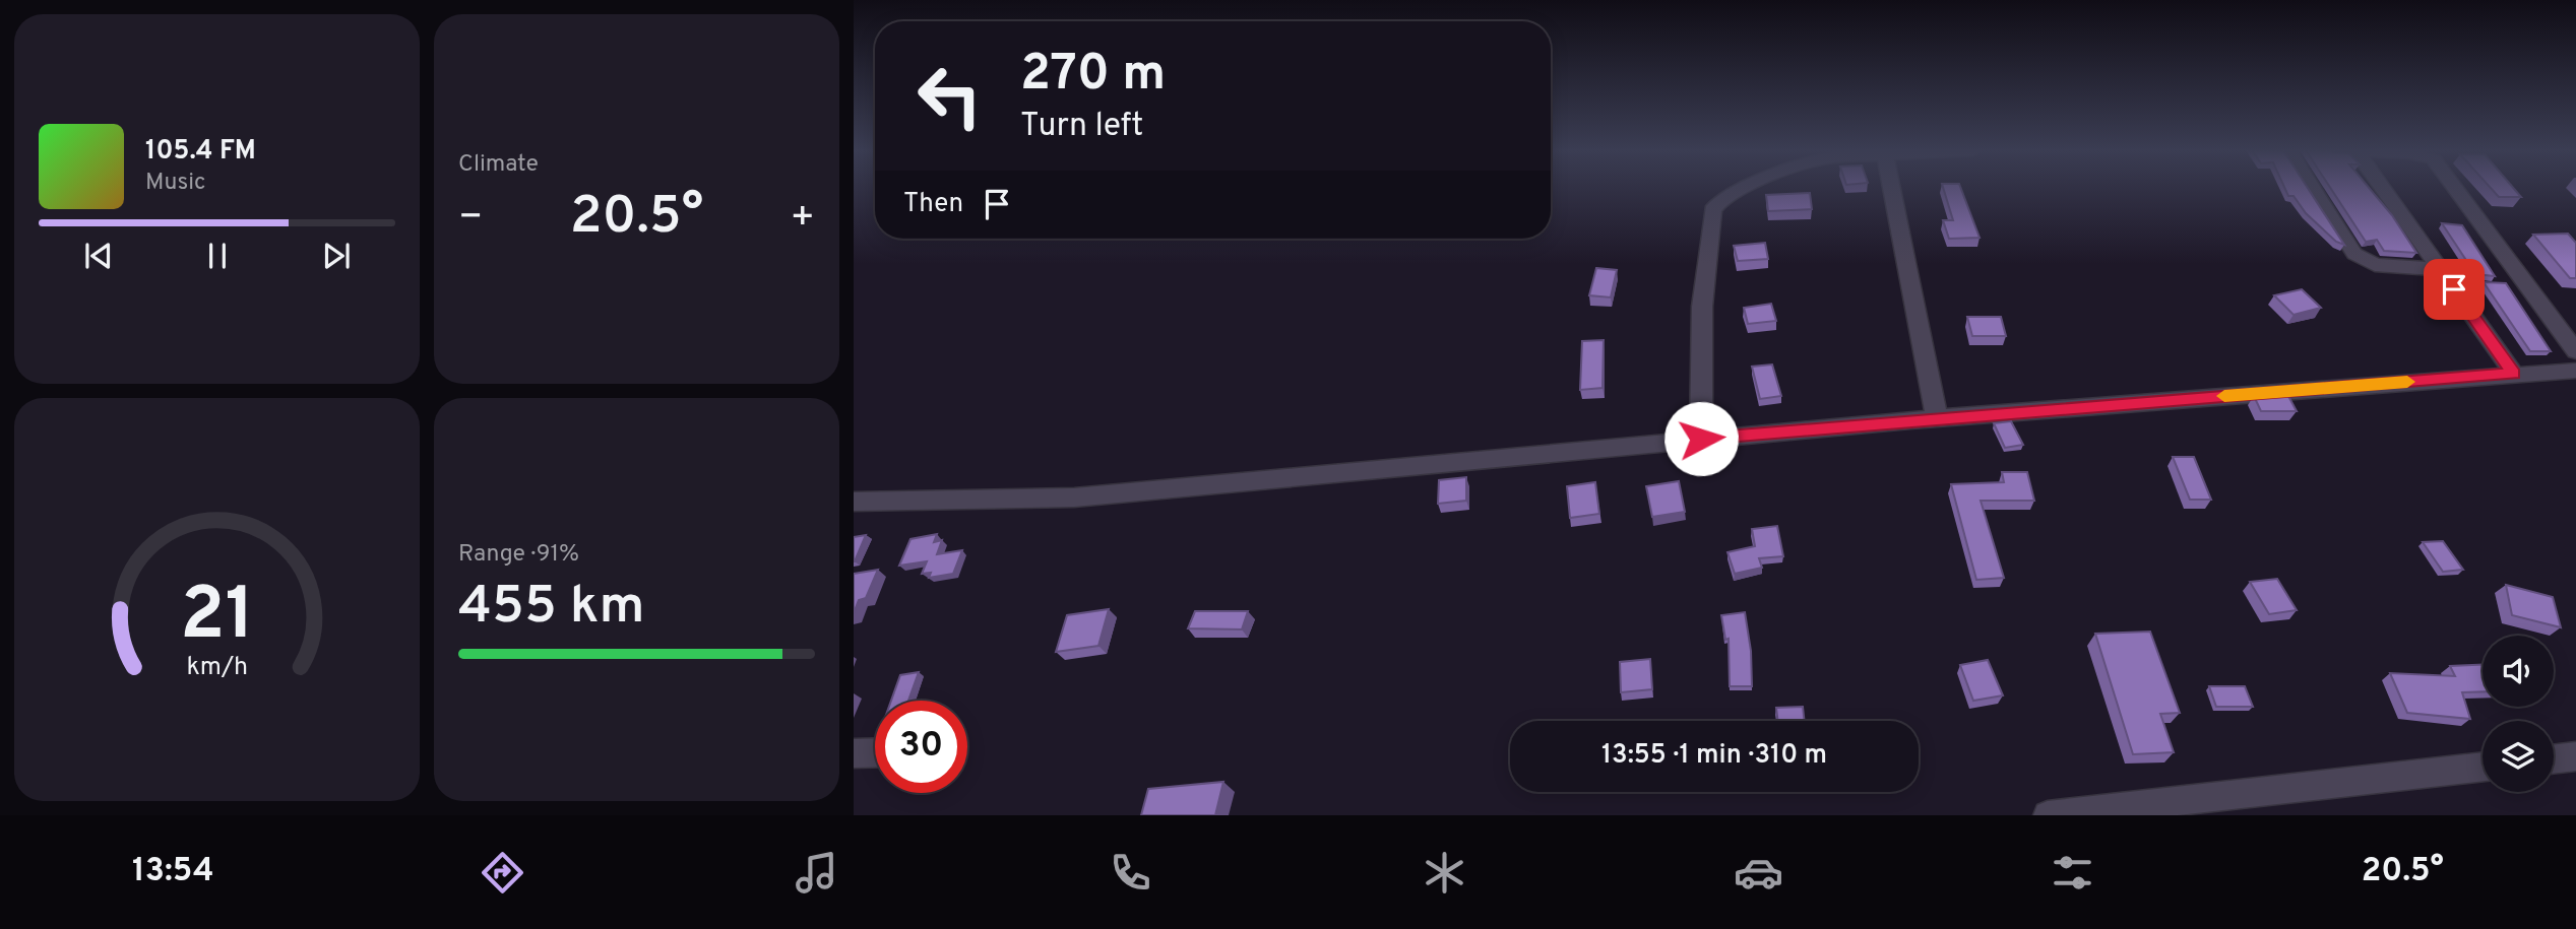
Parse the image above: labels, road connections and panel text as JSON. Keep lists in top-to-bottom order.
{
  "page": {
    "tile": [
      "Climate",
      ["Range · 91%", "455 km"]
    ],
    "turn": ["270 m", "Turn left"],
    "song": ["105.4 FM", "Music"],
    "then": "Then",
    "heat": ["−", "20.5°", "+"],
    "limit": "30",
    "trip": "13:55 · 1 min · 310 m",
    "tabs": ["13:54", "20.5°"],
    "gauge": ["21", "km/h"]
  }
}
